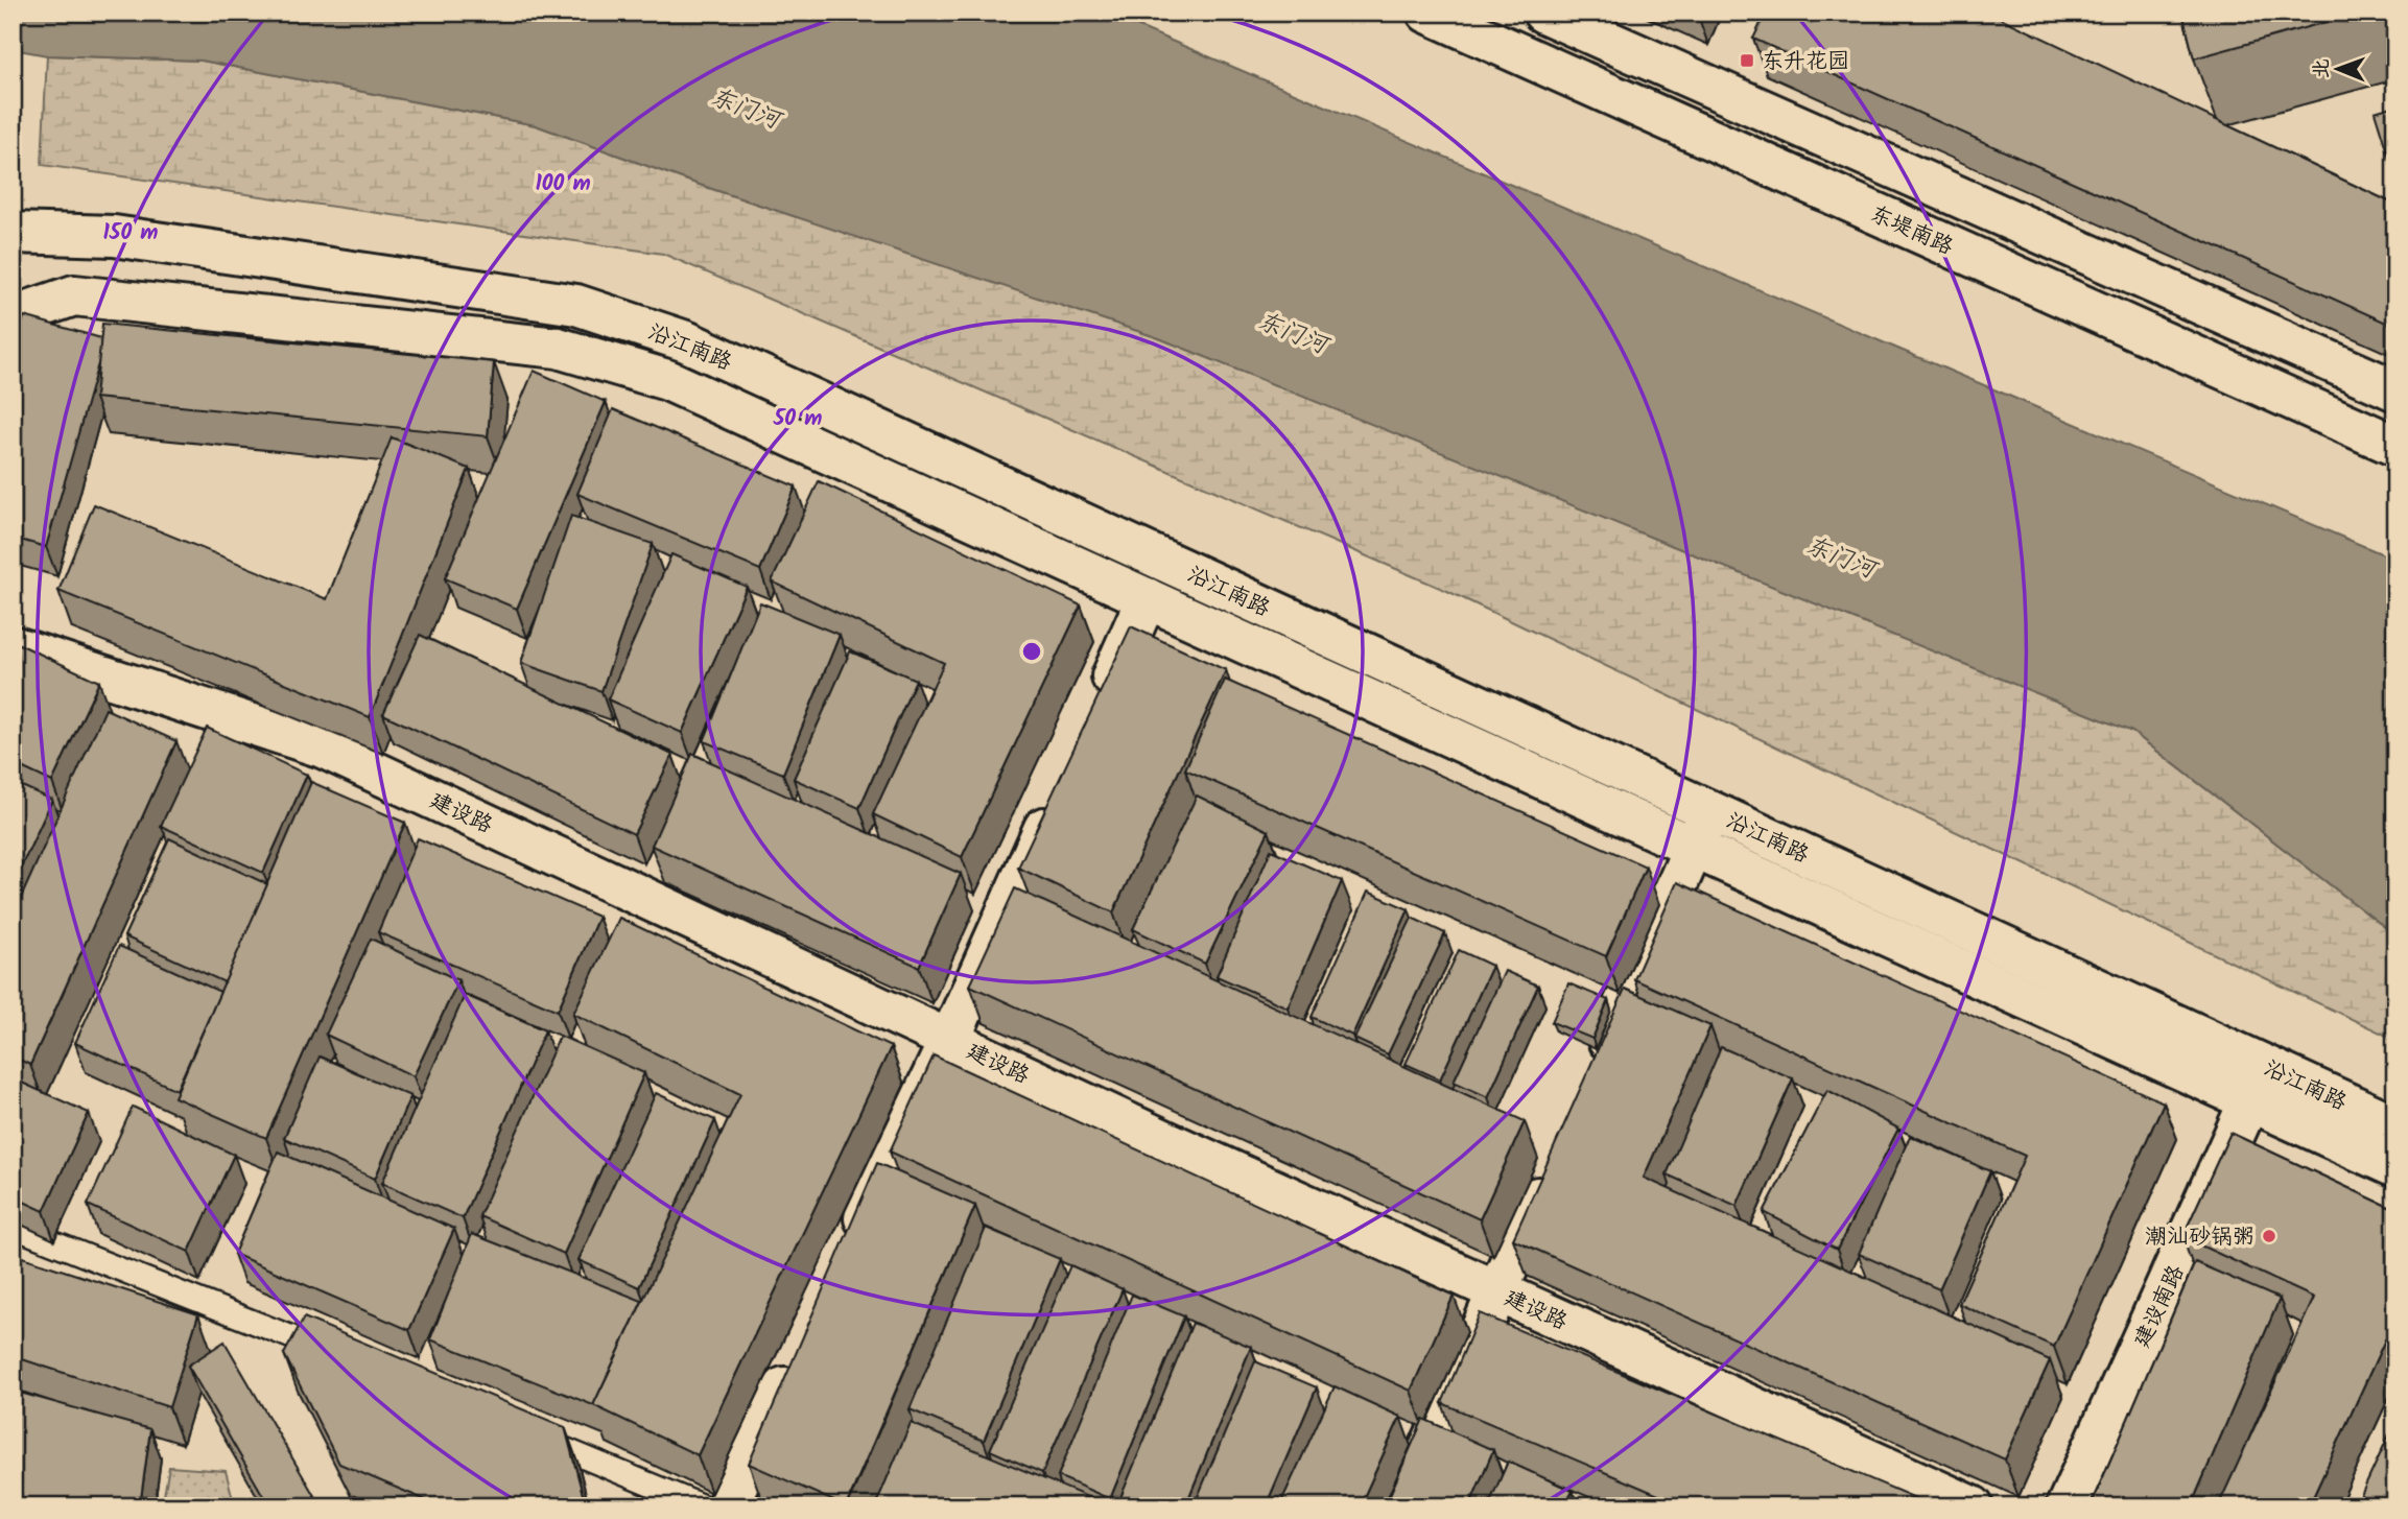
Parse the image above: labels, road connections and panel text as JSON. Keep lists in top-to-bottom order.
{
  "streets": {
    "main road": [
      "东堤南路",
      "沿江南路",
      "建设路",
      "建设南路"
    ]
  },
  "crossings": [
    ["沿江南路", "建设南路"]
  ],
  "water": ["东门河"],
  "places": {
    "transit": ["东升花园"],
    "other": ["潮汕砂锅粥"]
  },
  "north": "left",
  "rings": ["100 m", "150 m", "50 m"]
}
